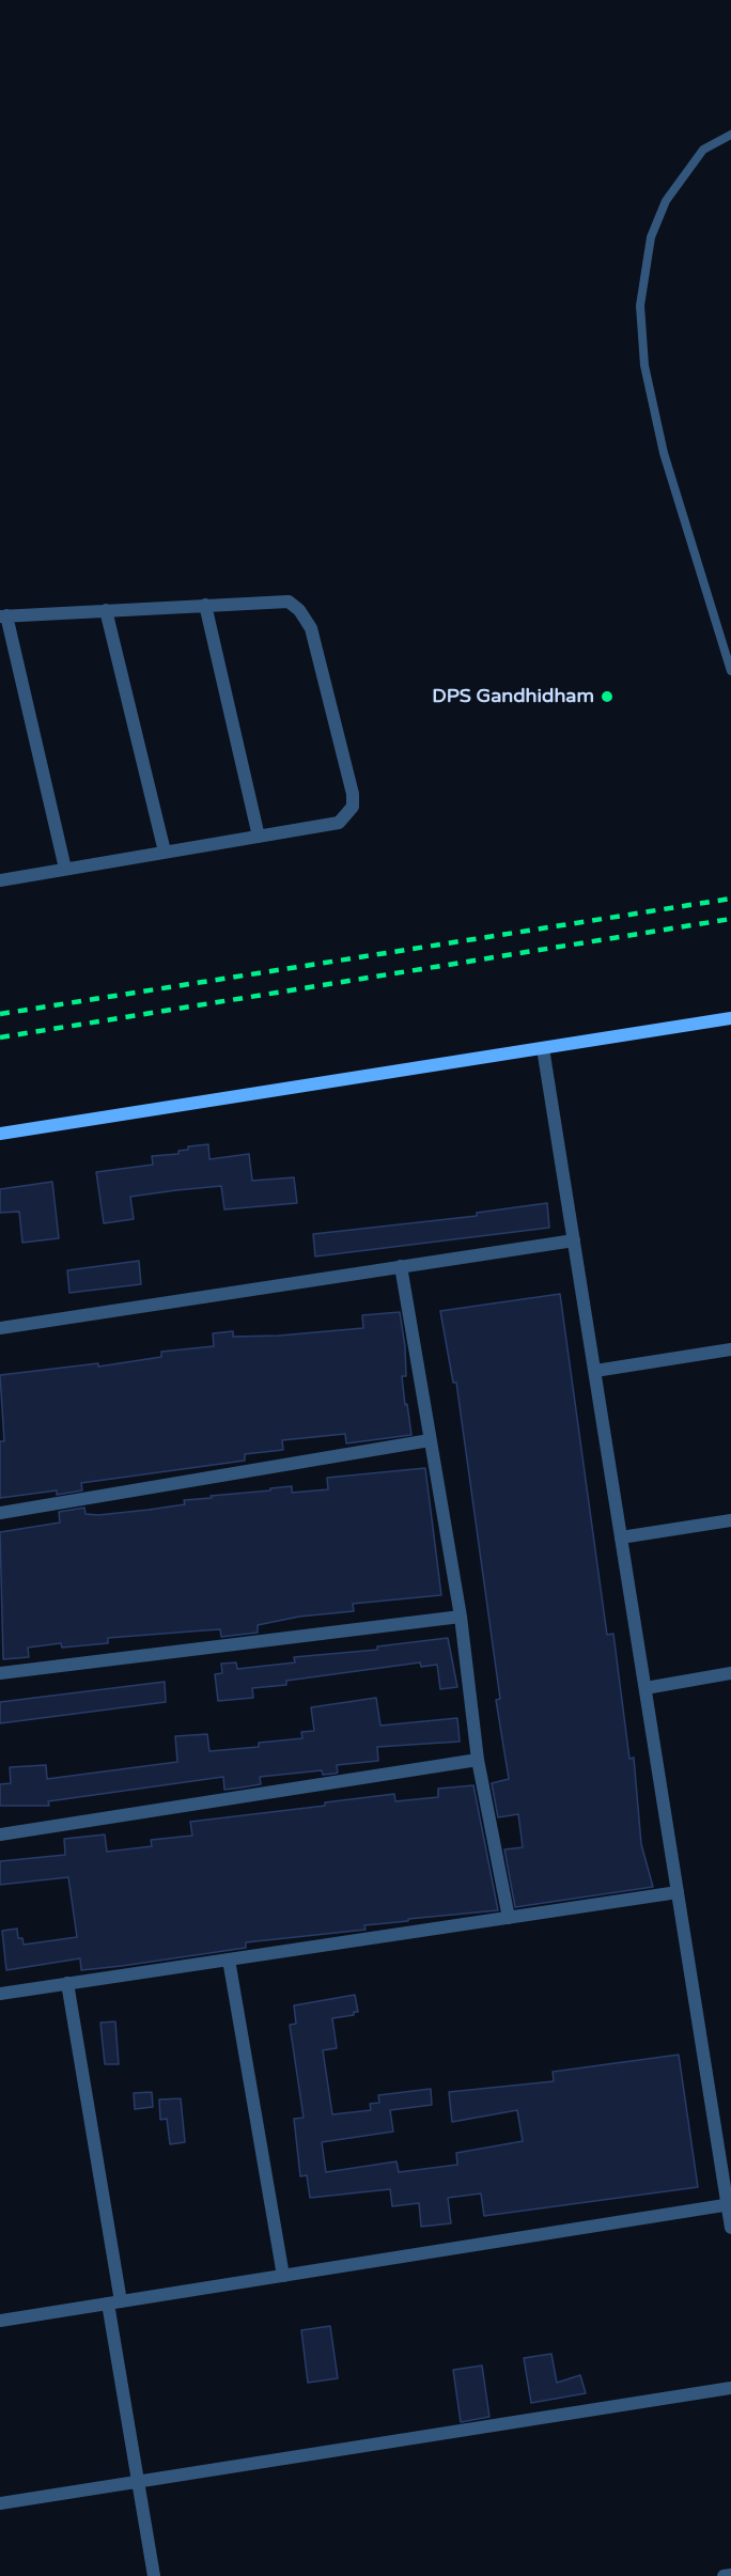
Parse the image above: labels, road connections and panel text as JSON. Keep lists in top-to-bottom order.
{
  "places": ["DPS Gandhidham"]
}
